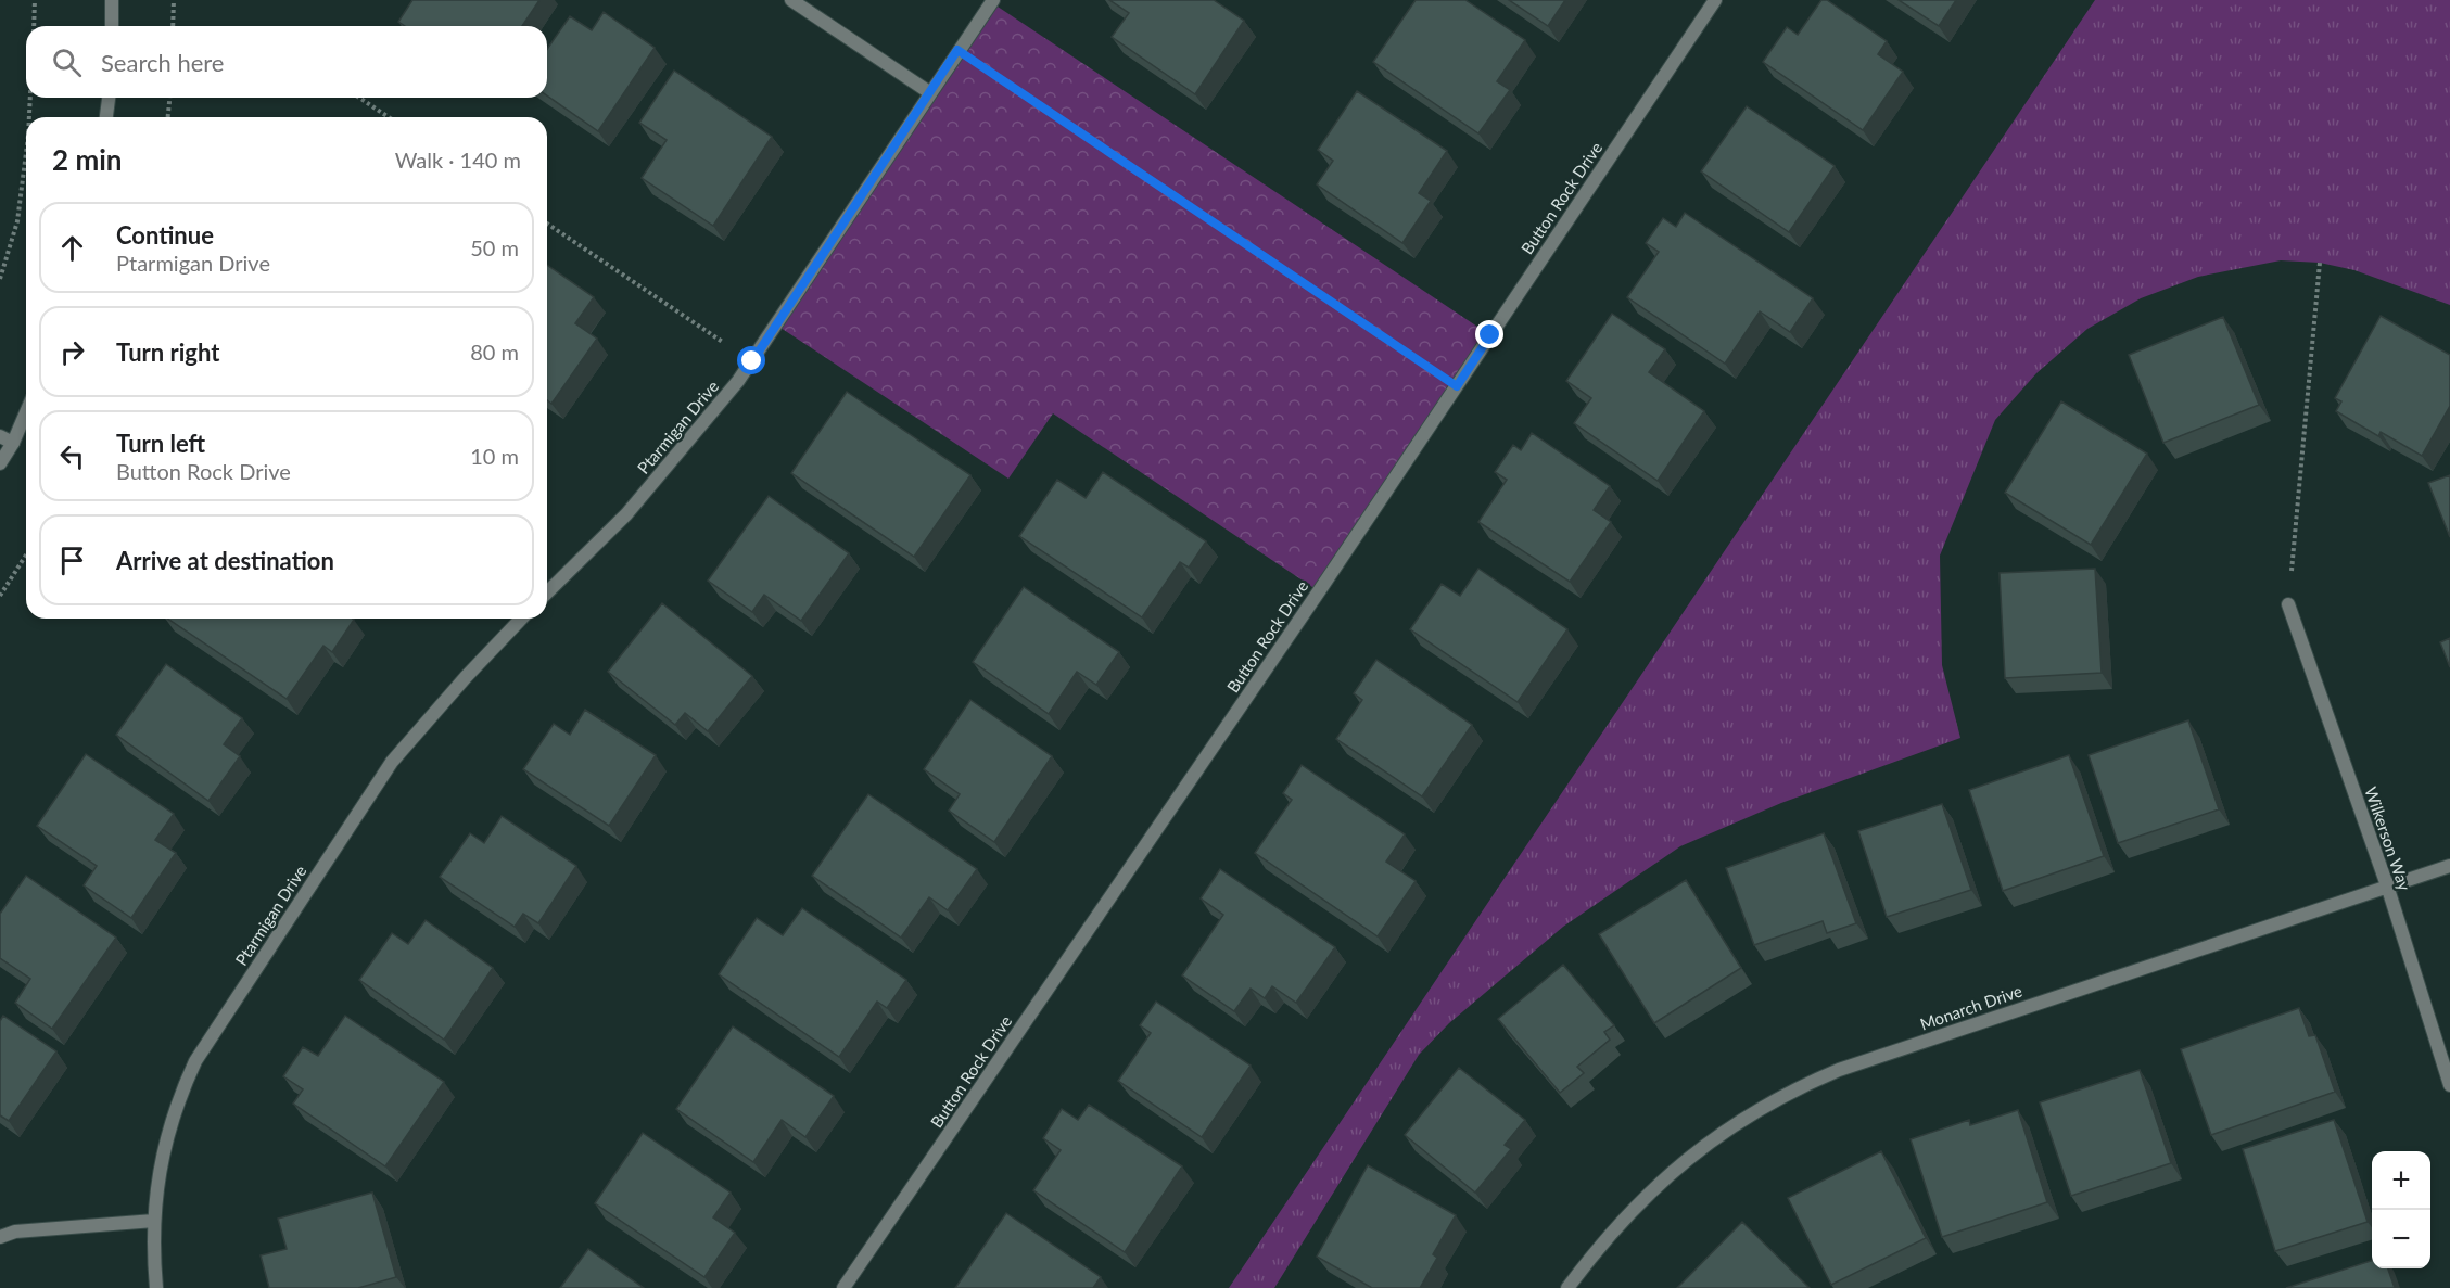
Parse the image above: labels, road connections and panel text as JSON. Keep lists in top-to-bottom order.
{
  "streets": {
    "street": [
      "Button Rock Drive",
      "Ptarmigan Drive",
      "Wilkerson Way",
      "Monarch Drive"
    ]
  },
  "crossings": [
    ["Wilkerson Way", "Monarch Drive"]
  ],
  "page": {
    "search": "Search here",
    "heading": ["2 min", "Walk · 140 m"],
    "list": [
      ["Continue", "Ptarmigan Drive", "50 m"],
      ["Turn right", "80 m"],
      ["Turn left", "Button Rock Drive", "10 m"],
      "Arrive at destination"
    ],
    "map_buttons": ["+", "−"]
  }
}
